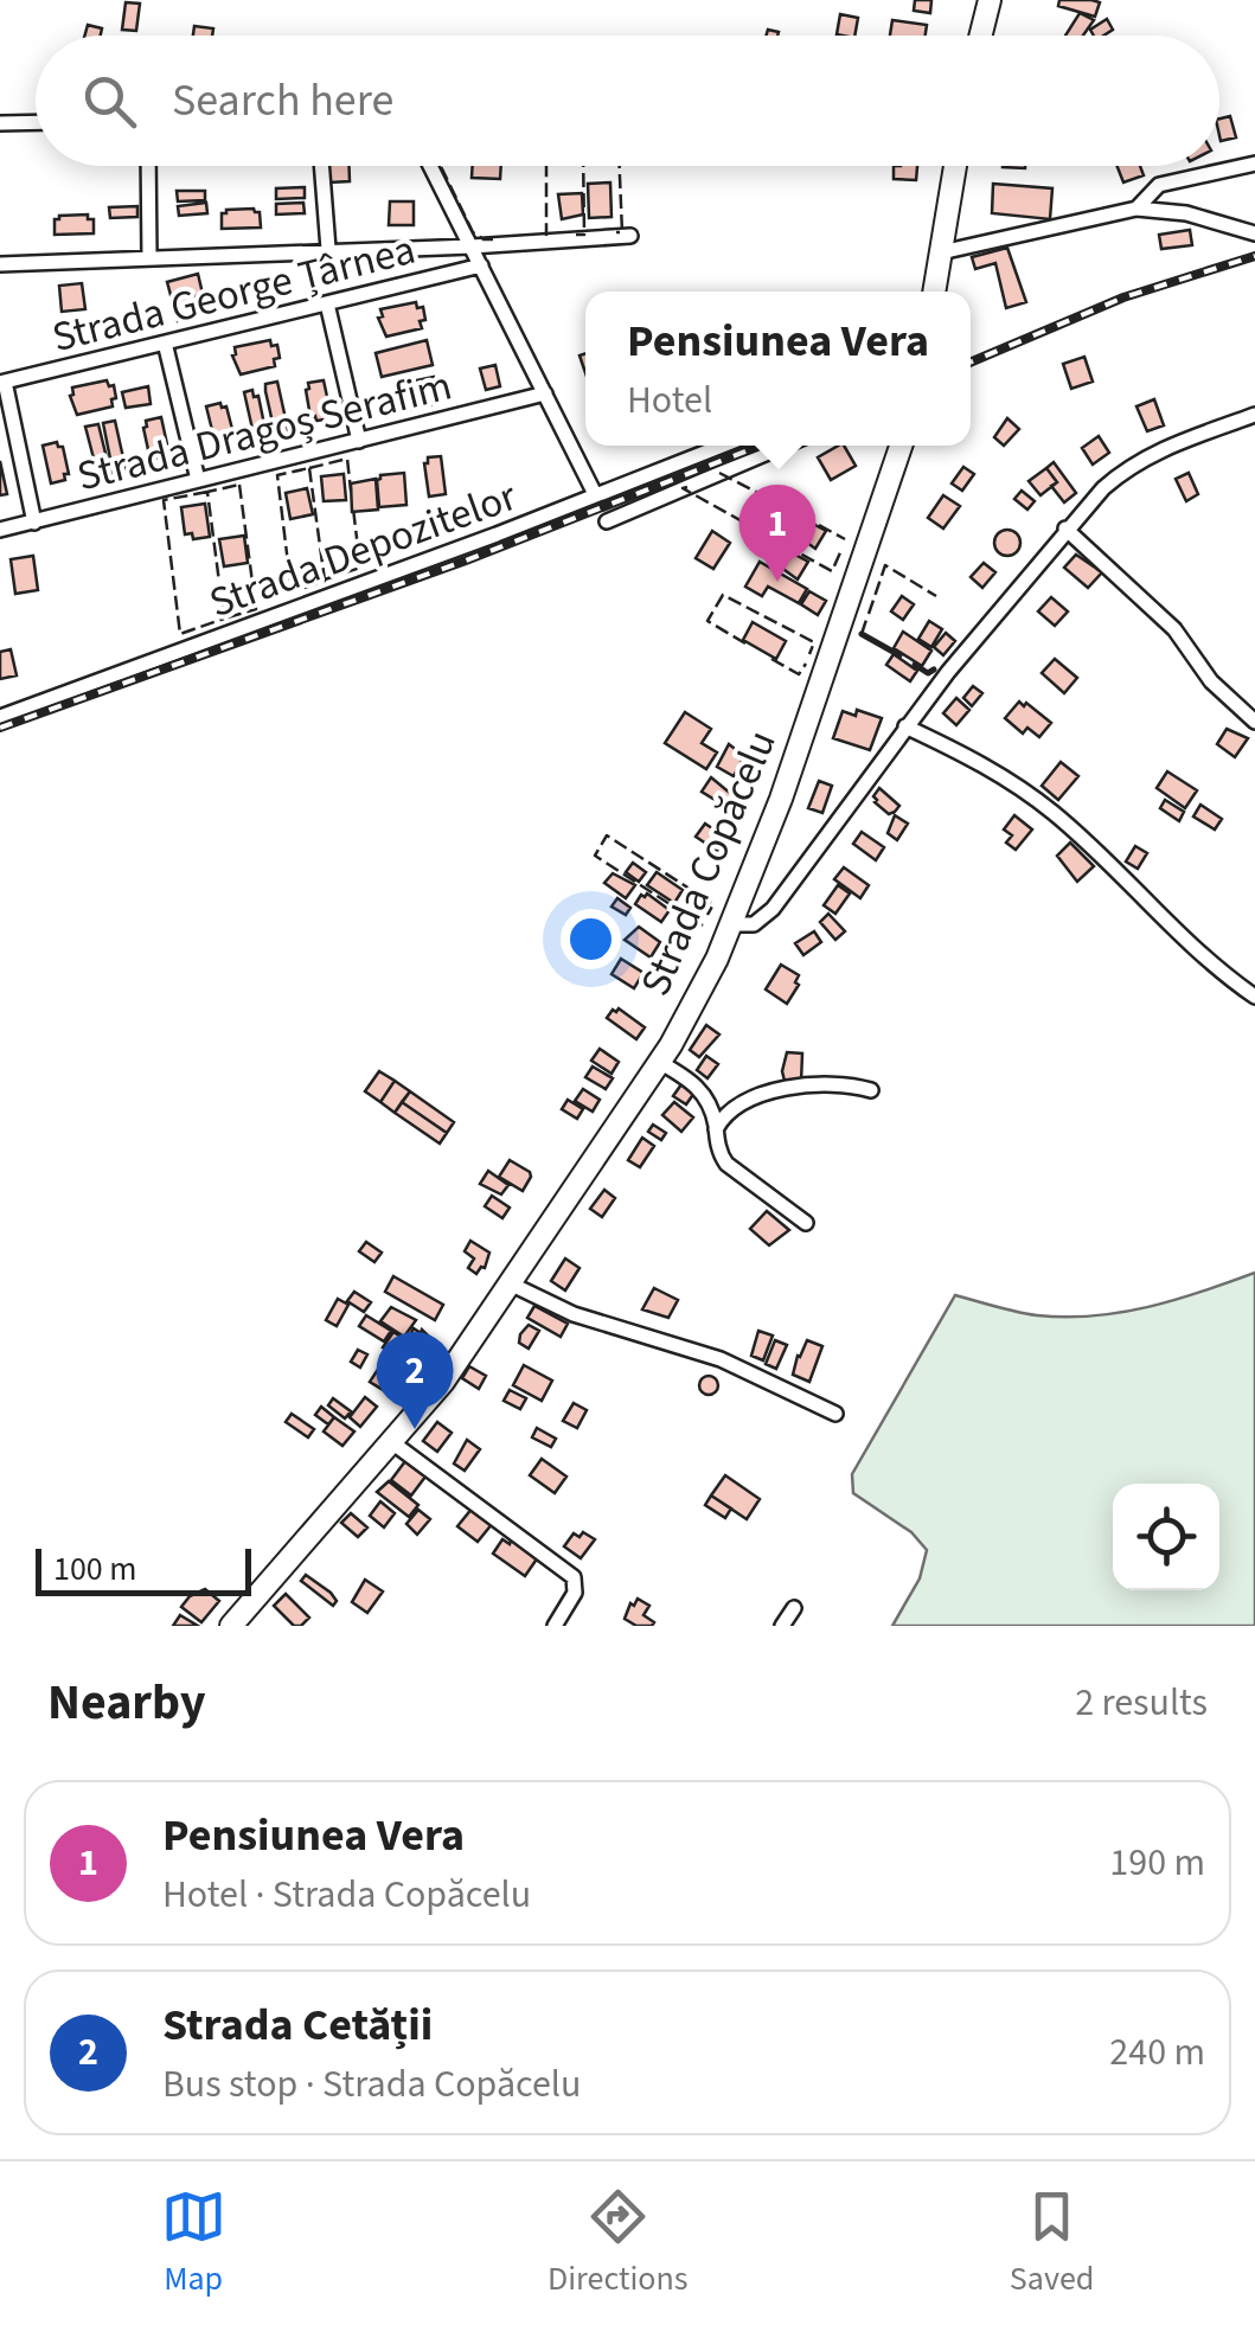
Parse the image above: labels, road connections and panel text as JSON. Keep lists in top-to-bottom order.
{
  "streets": {
    "main road": ["Strada Copăcelu"],
    "street": ["Strada George Țârnea", "Strada Dragoș Serafim", "Strada Depozitelor"]
  },
  "scale_bar": "100 m",
  "page": {
    "search": "Search here",
    "popup": ["Pensiunea Vera", "Hotel"],
    "pins": ["1", "2"],
    "scale": "100 m",
    "heading": ["Nearby", "2 results"],
    "list": [
      {
        "mark": "1",
        "name": "Pensiunea Vera",
        "note": "Hotel · Strada Copăcelu",
        "value": "190 m"
      },
      {
        "mark": "2",
        "name": "Strada Cetății",
        "note": "Bus stop · Strada Copăcelu",
        "value": "240 m"
      }
    ],
    "nav": ["Map", "Directions", "Saved"]
  }
}
